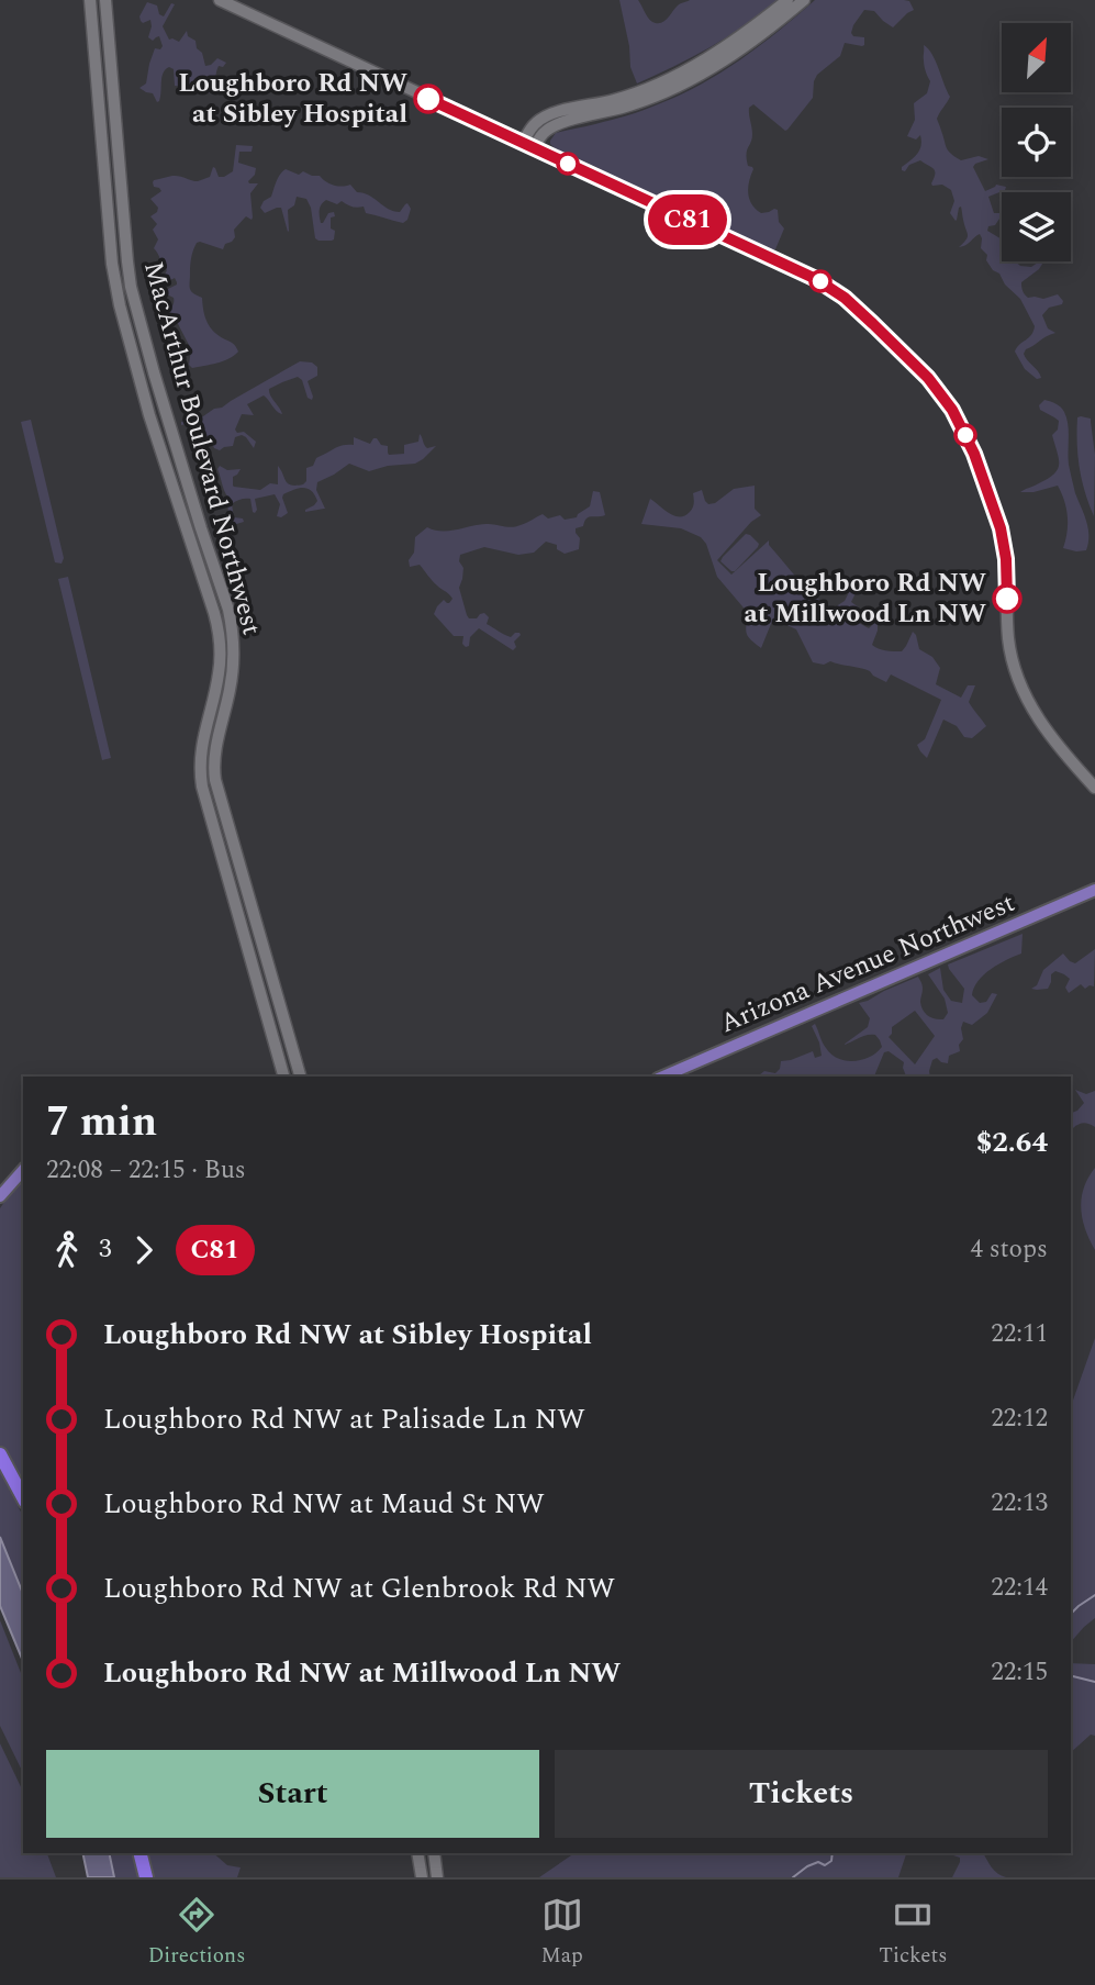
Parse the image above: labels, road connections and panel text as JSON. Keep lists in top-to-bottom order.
{
  "streets": {
    "main road": ["MacArthur Boulevard Northwest", "Arizona Avenue Northwest"]
  },
  "places": ["Loughboro Rd NW at Sibley Hospital", "Loughboro Rd NW at Millwood Ln NW"],
  "lines": ["bus line C81"],
  "north": "top right",
  "page": {
    "on_map": "C81",
    "heading": ["7 min", "22:08 – 22:15 · Bus", "$2.64"],
    "legs": ["3", "C81", "4 stops"],
    "list": [
      {
        "name": "Loughboro Rd NW at Sibley Hospital",
        "value": "22:11"
      },
      {
        "name": "Loughboro Rd NW at Palisade Ln NW",
        "value": "22:12"
      },
      {
        "name": "Loughboro Rd NW at Maud St NW",
        "value": "22:13"
      },
      {
        "name": "Loughboro Rd NW at Glenbrook Rd NW",
        "value": "22:14"
      },
      {
        "name": "Loughboro Rd NW at Millwood Ln NW",
        "value": "22:15"
      }
    ],
    "buttons": ["Start", "Tickets"],
    "tabs": ["Directions", "Map", "Tickets"]
  }
}
